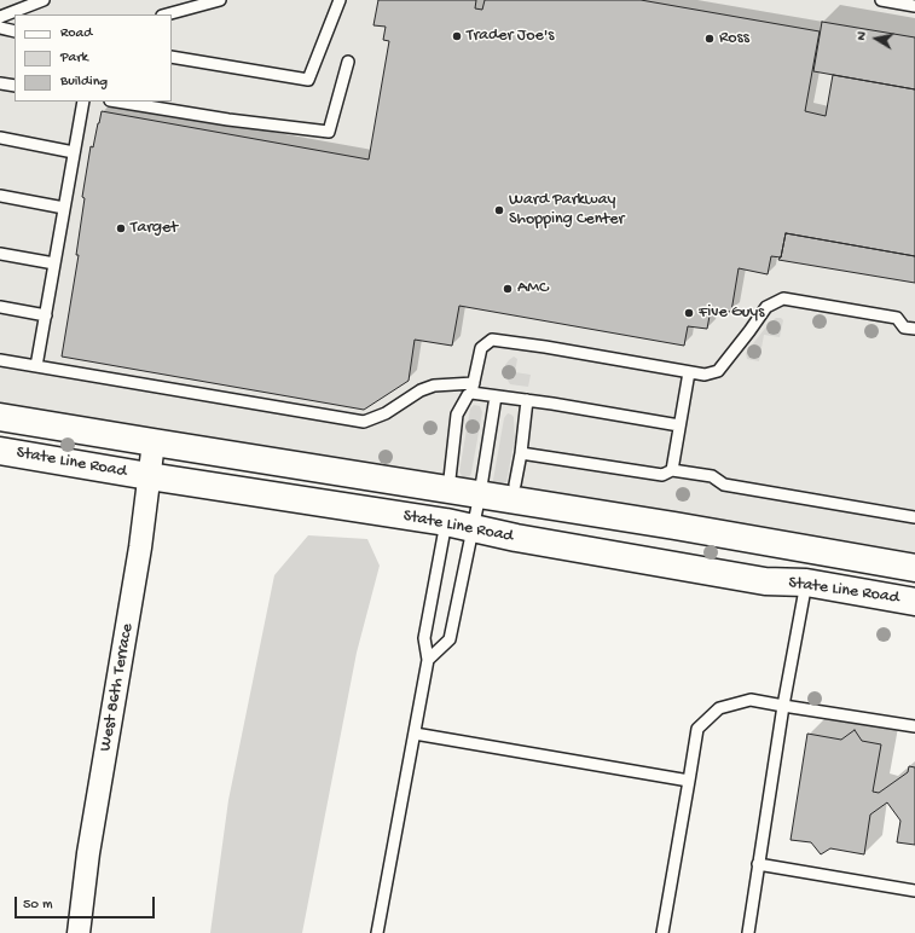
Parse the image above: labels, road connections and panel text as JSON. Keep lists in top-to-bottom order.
{
  "streets": {
    "main road": ["State Line Road"],
    "street": ["West 86th Terrace"]
  },
  "crossings": [
    ["State Line Road", "West 86th Terrace"]
  ],
  "places": [
    "Trader Joe's",
    "Ross",
    "Ward Parkway Shopping Center",
    "Target",
    "AMC",
    "Five Guys"
  ],
  "legend": ["Road", "Park", "Building"],
  "scale_bar": "50 m",
  "north": "left"
}
